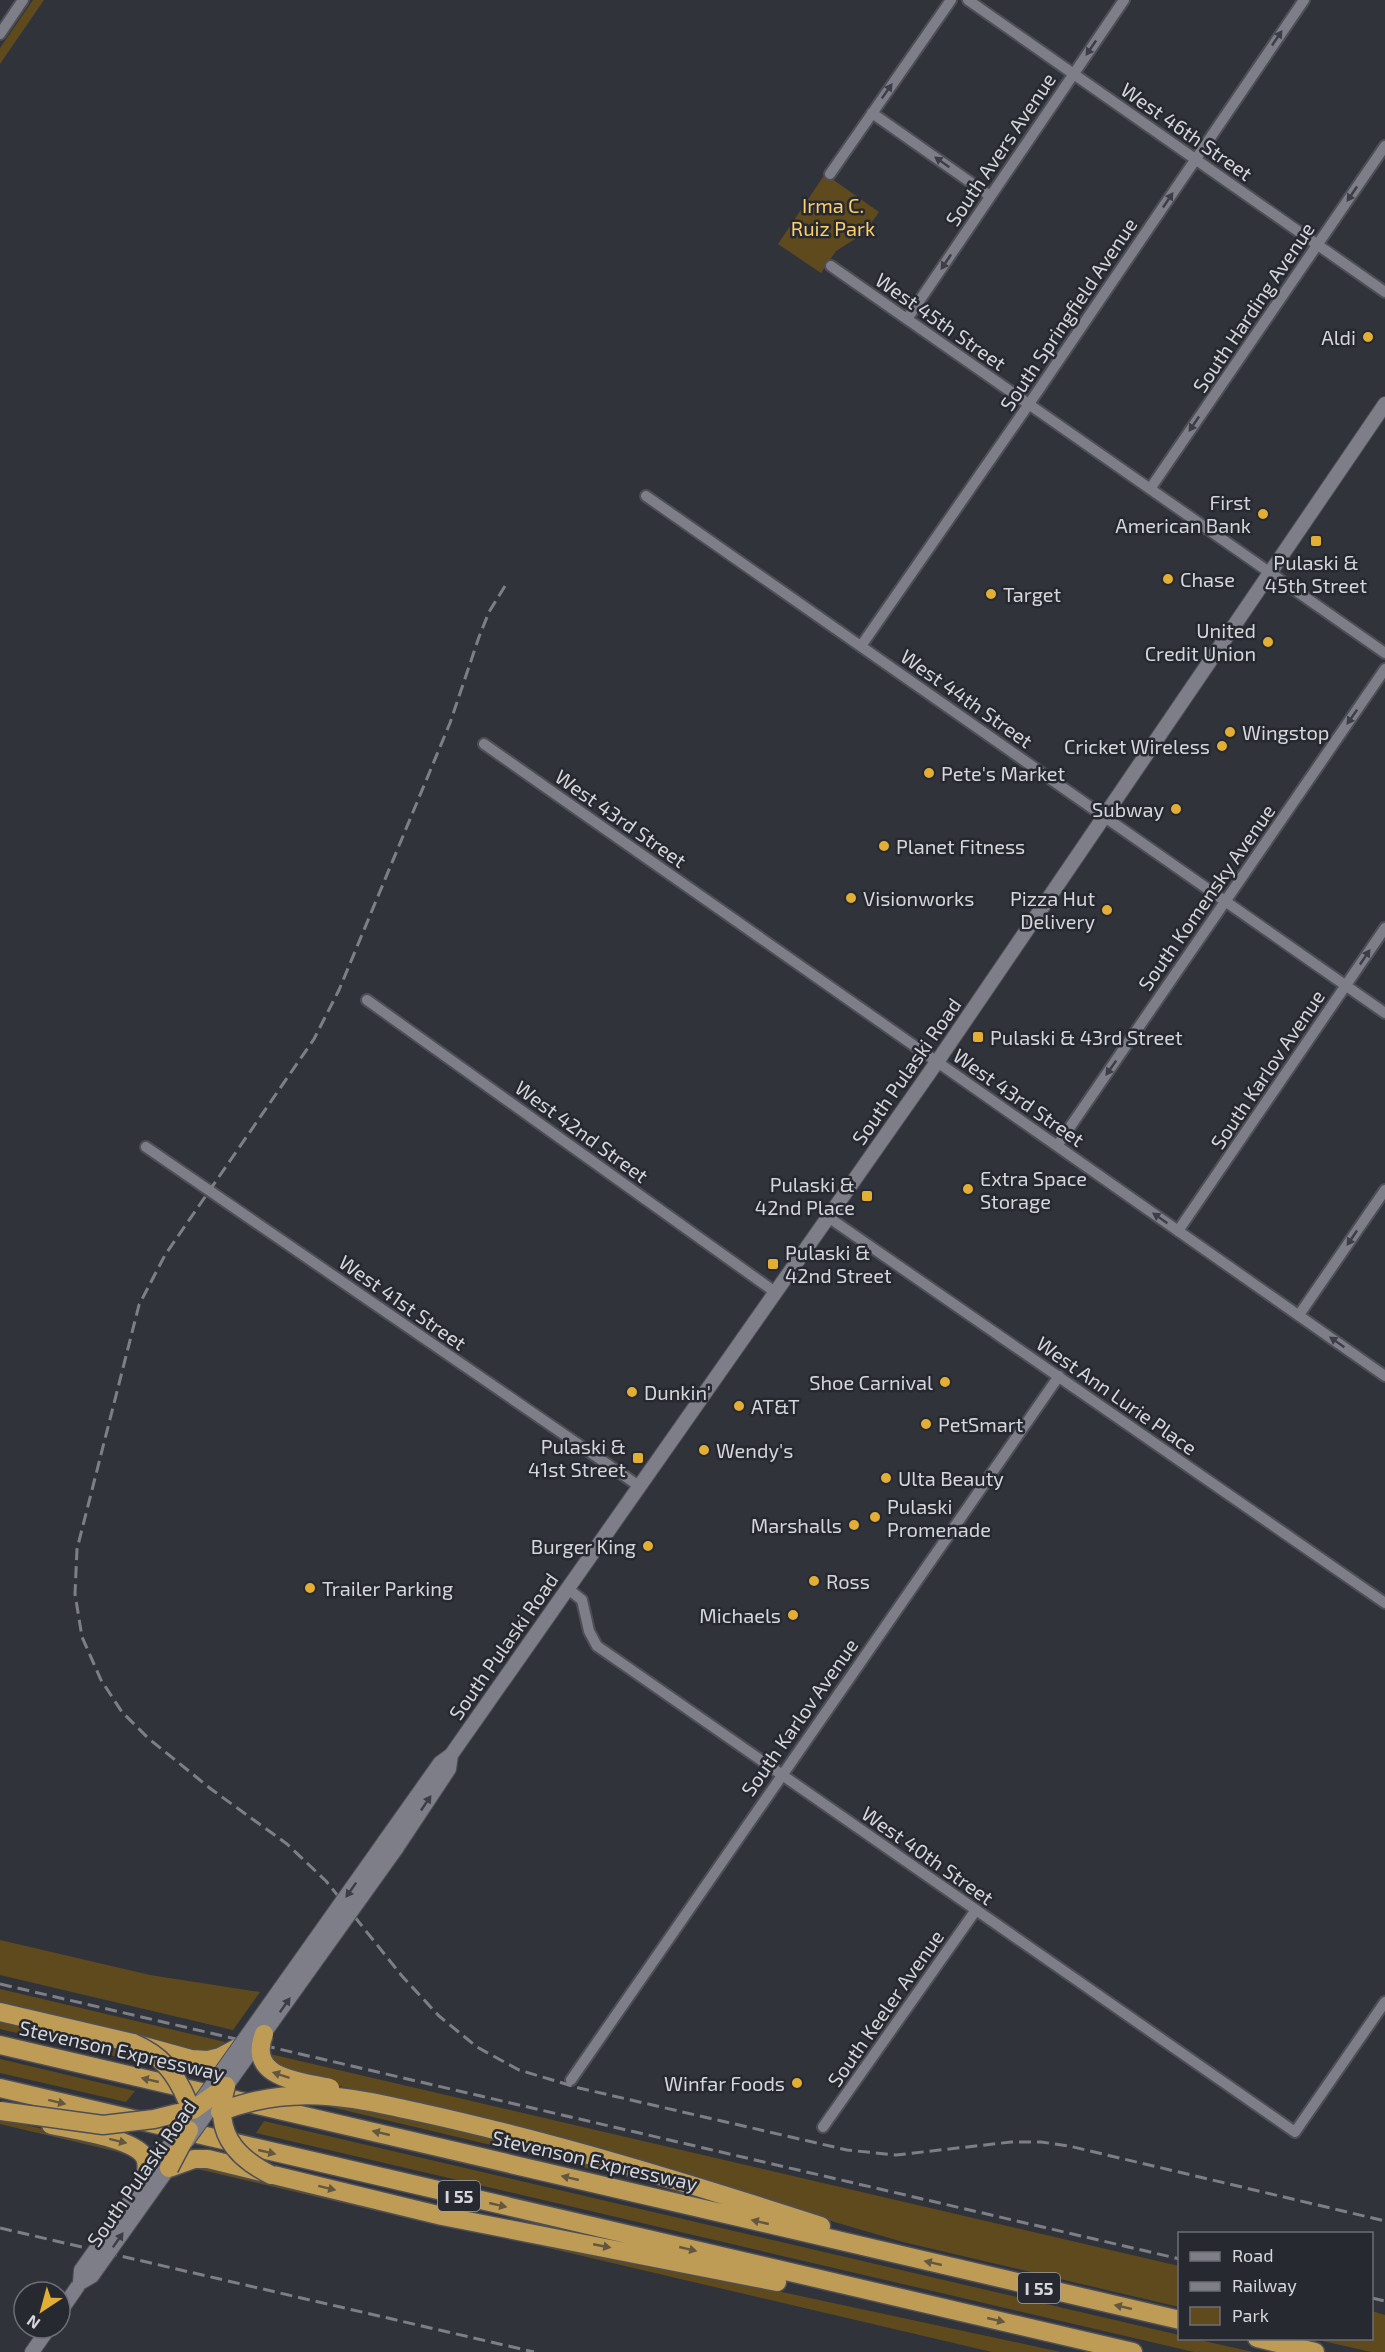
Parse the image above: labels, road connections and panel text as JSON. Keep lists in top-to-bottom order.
{
  "streets": {
    "highway": ["Stevenson Expressway", "I 55"],
    "main road": ["South Pulaski Road"],
    "street": [
      "West 46th Street",
      "South Avers Avenue",
      "South Harding Avenue",
      "South Springfield Avenue",
      "West 45th Street",
      "West 44th Street",
      "West 43rd Street",
      "South Komensky Avenue",
      "South Karlov Avenue",
      "West 42nd Street",
      "West 41st Street",
      "West Ann Lurie Place",
      "West 40th Street",
      "South Keeler Avenue"
    ]
  },
  "crossings": [
    ["West 46th Street", "South Avers Avenue"],
    ["West 46th Street", "South Harding Avenue"],
    ["West 46th Street", "South Springfield Avenue"],
    ["South Avers Avenue", "West 45th Street"],
    ["South Harding Avenue", "West 45th Street"],
    ["South Springfield Avenue", "West 45th Street"],
    ["South Springfield Avenue", "West 44th Street"],
    ["West 45th Street", "South Pulaski Road"],
    ["West 44th Street", "South Komensky Avenue"],
    ["West 44th Street", "South Karlov Avenue"],
    ["West 44th Street", "South Pulaski Road"],
    ["West 43rd Street", "South Komensky Avenue"],
    ["West 43rd Street", "South Karlov Avenue"],
    ["West 43rd Street", "South Pulaski Road"],
    ["South Karlov Avenue", "West Ann Lurie Place"],
    ["South Karlov Avenue", "West 40th Street"],
    ["South Pulaski Road", "West 42nd Street"],
    ["South Pulaski Road", "West 41st Street"],
    ["South Pulaski Road", "West Ann Lurie Place"],
    ["South Pulaski Road", "West 40th Street"],
    ["West 40th Street", "South Keeler Avenue"]
  ],
  "one_way": [
    "South Avers Avenue",
    "South Harding Avenue",
    "South Springfield Avenue",
    "South Komensky Avenue"
  ],
  "parks": ["Irma C. Ruiz Park"],
  "places": {
    "other": [
      "Aldi",
      "First American Bank",
      "Chase",
      "Target",
      "United Credit Union",
      "Wingstop",
      "Cricket Wireless",
      "Pete's Market",
      "Subway",
      "Planet Fitness",
      "Visionworks",
      "Pizza Hut Delivery",
      "Extra Space Storage",
      "Shoe Carnival",
      "Dunkin'",
      "AT&T",
      "PetSmart",
      "Wendy's",
      "Ulta Beauty",
      "Pulaski Promenade",
      "Marshalls",
      "Burger King",
      "Ross",
      "Trailer Parking",
      "Michaels",
      "Winfar Foods"
    ],
    "transit": [
      "Pulaski & 45th Street",
      "Pulaski & 43rd Street",
      "Pulaski & 42nd Place",
      "Pulaski & 42nd Street",
      "Pulaski & 41st Street"
    ]
  },
  "legend": ["Road", "Railway", "Park"],
  "north": "bottom left"
}
